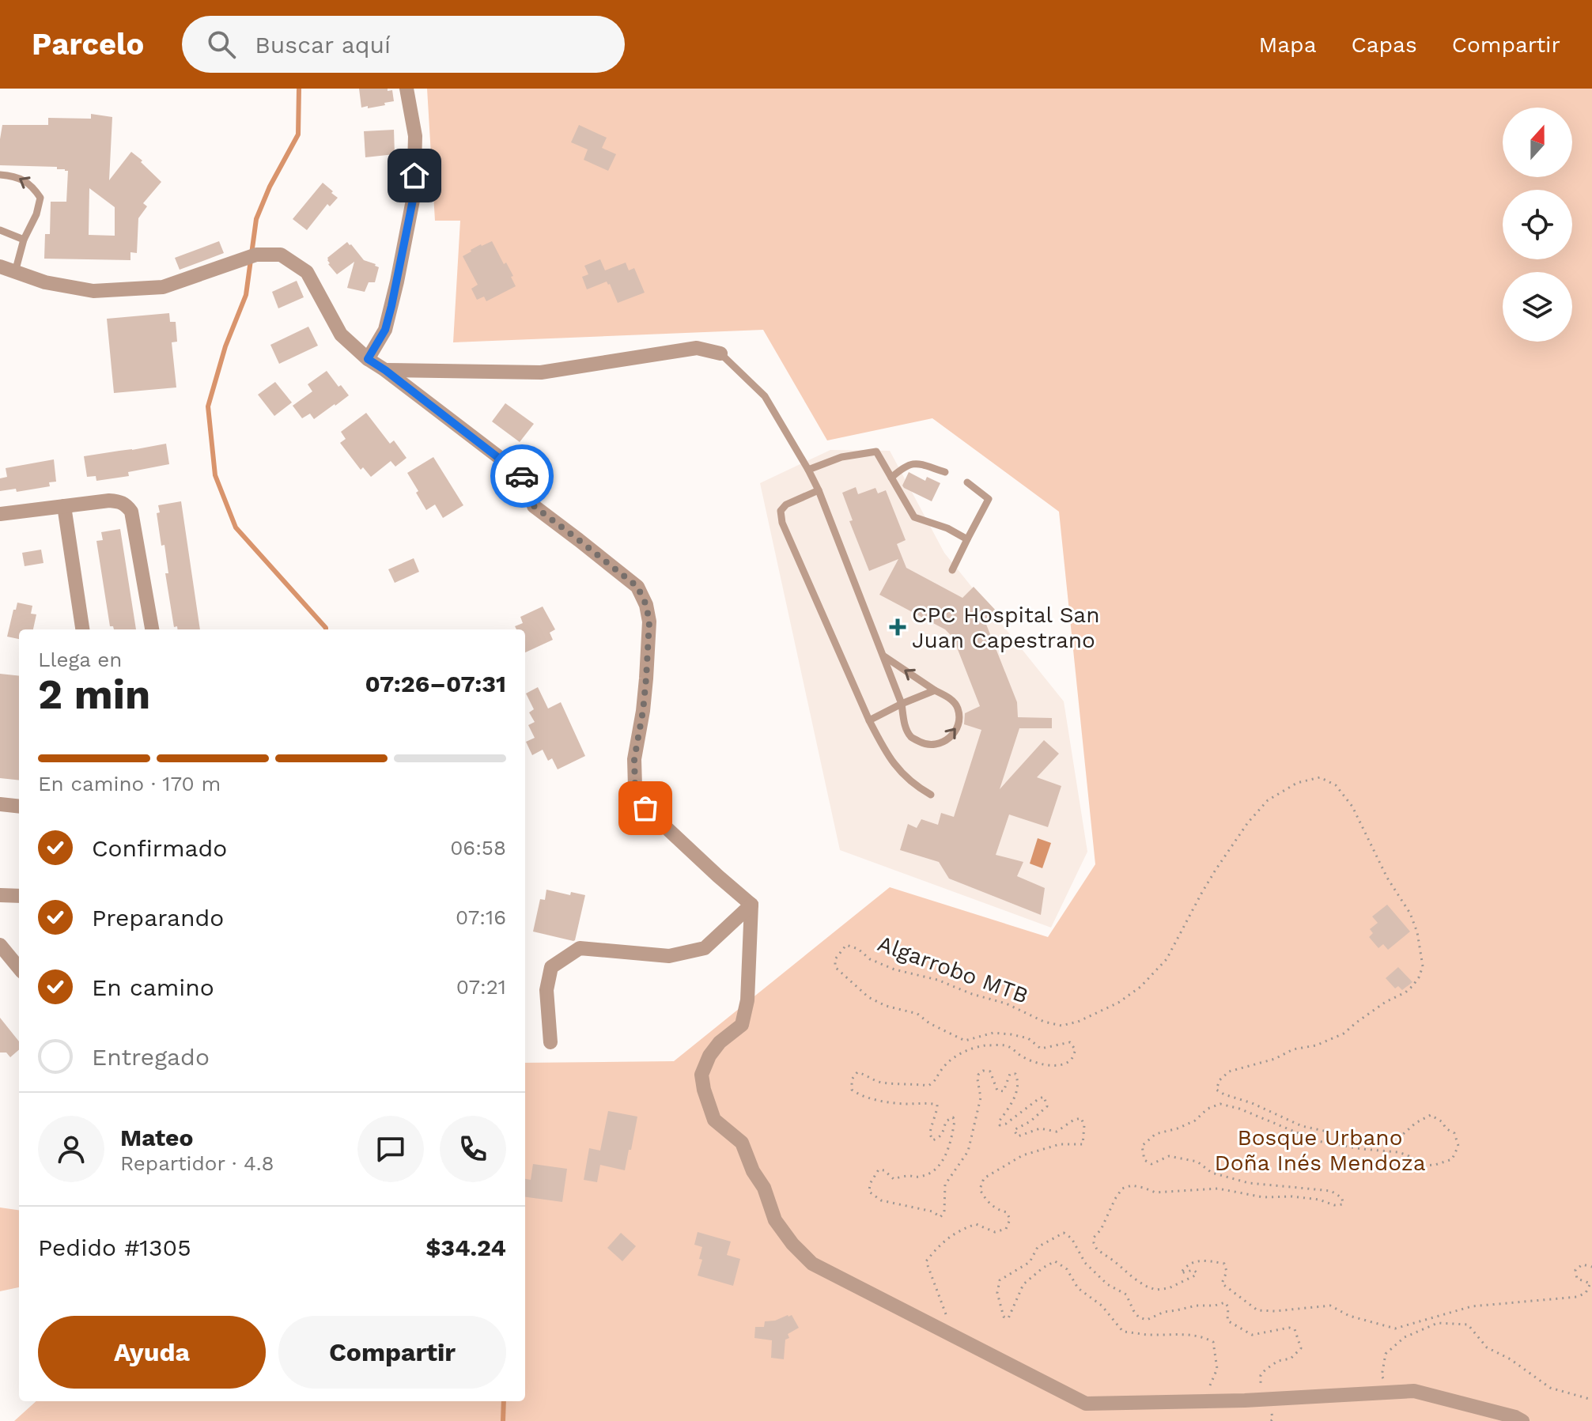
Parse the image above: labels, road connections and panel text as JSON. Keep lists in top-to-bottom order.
{
  "streets": {
    "path": ["Algarrobo MTB"]
  },
  "parks": ["Bosque Urbano Doña Inés Mendoza"],
  "places": {
    "health": ["CPC Hospital San Juan Capestrano"]
  },
  "north": "top",
  "page": {
    "header": "Parcelo",
    "search": "Buscar aquí",
    "nav": ["Mapa", "Capas", "Compartir"],
    "heading": ["2 min", "Llega en", "07:26–07:31"],
    "panel": [
      "Mateo",
      "Repartidor · 4.8",
      "Pedido #1305",
      "$34.24"
    ],
    "bar": "En camino · 170 m",
    "list": [
      ["Confirmado", "06:58"],
      ["Preparando", "07:16"],
      ["En camino", "07:21"],
      "Entregado"
    ],
    "buttons": ["Ayuda", "Compartir"]
  }
}
